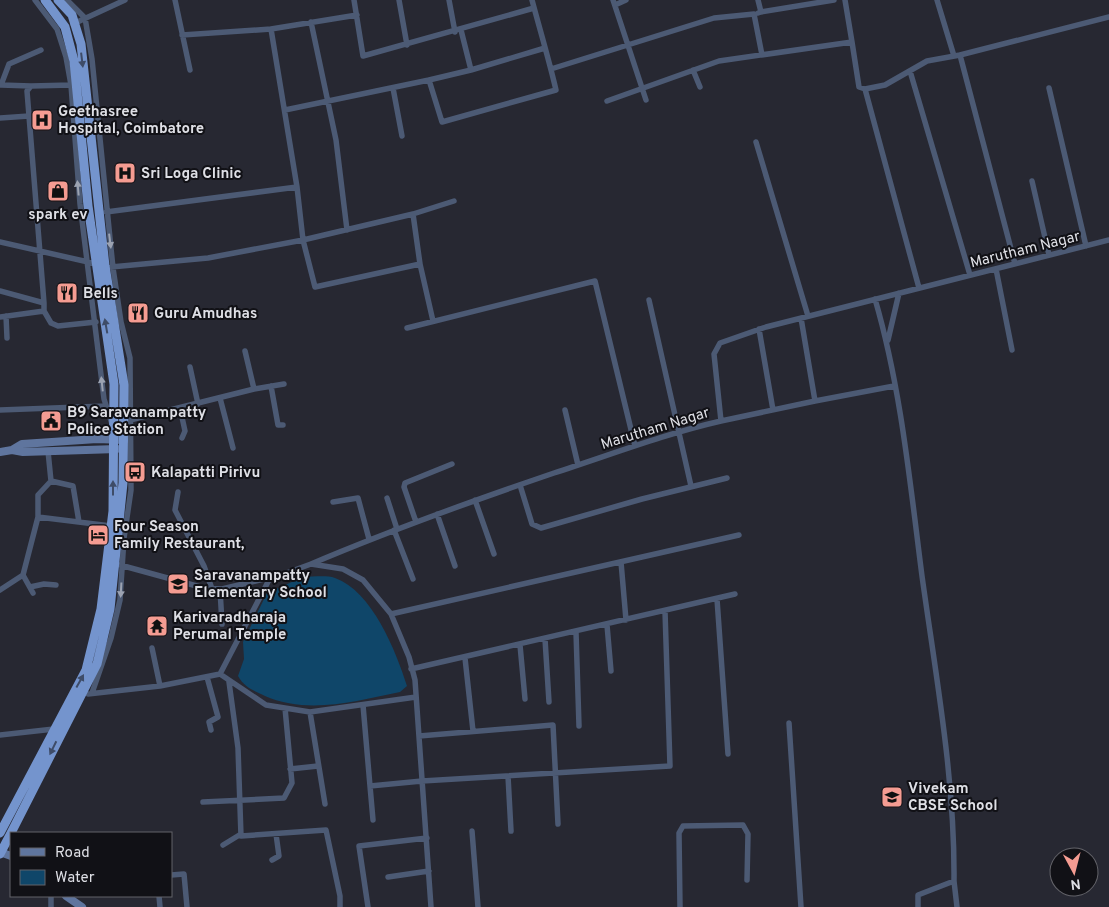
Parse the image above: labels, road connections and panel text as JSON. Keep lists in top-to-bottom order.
{
  "streets": {
    "street": ["Marutham Nagar"]
  },
  "places": {
    "hospital": ["Geethasree Hospital, Coimbatore", "Sri Loga Clinic"],
    "shop": ["spark ev"],
    "restaurant": ["Bells", "Guru Amudhas"],
    "public building": ["B9 Saravanampatty Police Station"],
    "bus stop": ["Kalapatti Pirivu"],
    "hotel": ["Four Season Family Restaurant,"],
    "school or university": ["Saravanampatty Elementary School", "Vivekam CBSE School"],
    "temple": ["Karivaradharaja Perumal Temple"]
  },
  "legend": ["Road", "Water"],
  "north": "bottom"
}
